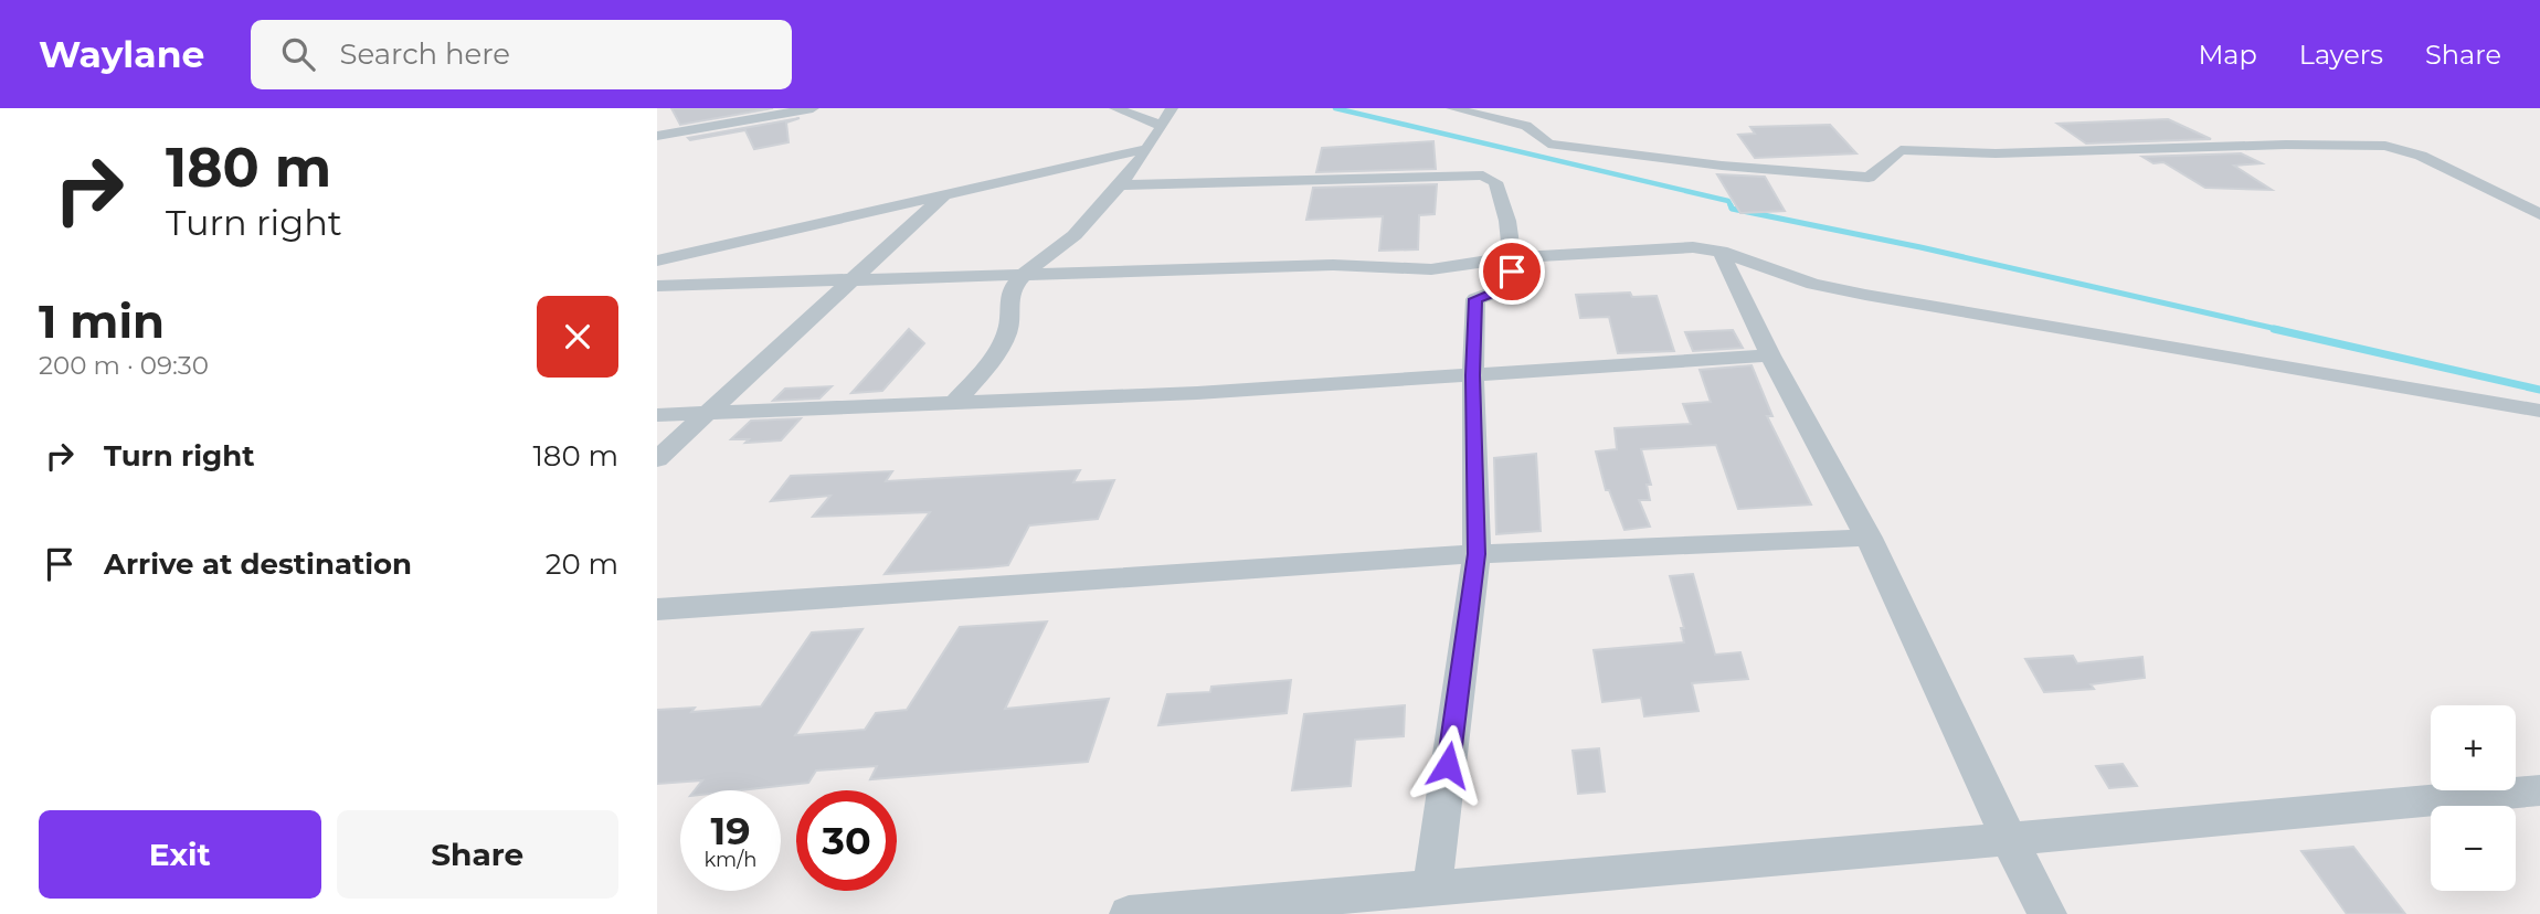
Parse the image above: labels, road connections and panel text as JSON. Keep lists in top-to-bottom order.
{
  "page": {
    "header": "Waylane",
    "search": "Search here",
    "nav": ["Map", "Layers", "Share"],
    "turn": ["180 m", "Turn right"],
    "heading": ["1 min", "200 m · 09:30"],
    "list": [
      {
        "name": "Turn right",
        "value": "180 m"
      },
      {
        "name": "Arrive at destination",
        "value": "20 m"
      }
    ],
    "map_buttons": ["+", "−"],
    "speed": "19 km/h",
    "limit": "30",
    "buttons": ["Exit", "Share"]
  }
}
